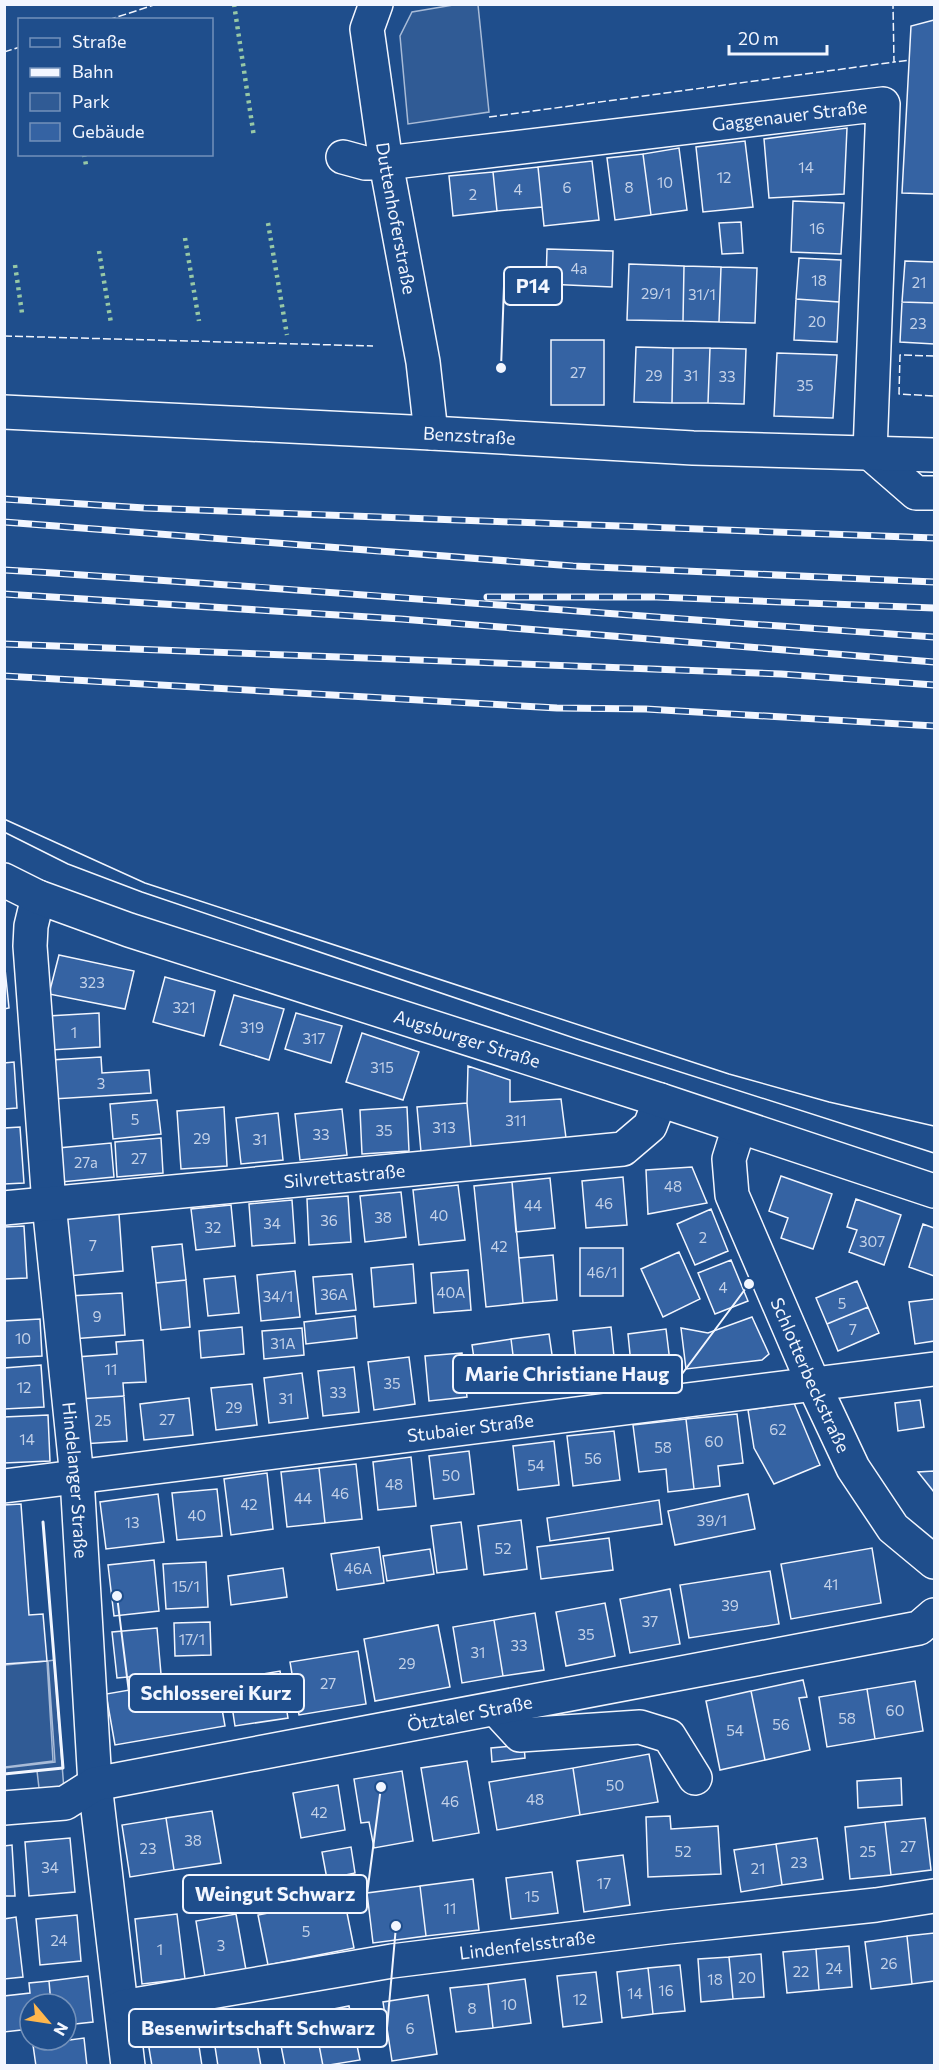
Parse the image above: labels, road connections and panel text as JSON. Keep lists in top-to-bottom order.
{
  "streets": {
    "street": [
      "Gaggenauer Straße",
      "Duttenhoferstraße",
      "Benzstraße",
      "Augsburger Straße",
      "Silvrettastraße",
      "Schlotterbeckstraße",
      "Stubaier Straße",
      "Hindelanger Straße",
      "Ötztaler Straße",
      "Lindenfelsstraße"
    ]
  },
  "crossings": [
    ["Gaggenauer Straße", "Duttenhoferstraße"],
    ["Gaggenauer Straße", "Benzstraße"],
    ["Duttenhoferstraße", "Benzstraße"],
    ["Augsburger Straße", "Silvrettastraße"],
    ["Augsburger Straße", "Schlotterbeckstraße"],
    ["Augsburger Straße", "Hindelanger Straße"],
    ["Silvrettastraße", "Hindelanger Straße"],
    ["Schlotterbeckstraße", "Stubaier Straße"],
    ["Stubaier Straße", "Hindelanger Straße"],
    ["Hindelanger Straße", "Ötztaler Straße"],
    ["Hindelanger Straße", "Lindenfelsstraße"]
  ],
  "places": [
    "P14",
    "Marie Christiane Haug",
    "Schlosserei Kurz",
    "Weingut Schwarz",
    "Besenwirtschaft Schwarz"
  ],
  "house_numbers": [
    "14",
    "12",
    "10",
    "6",
    "8",
    "4",
    "2",
    "16",
    "4a",
    "18",
    "21",
    "29/1",
    "31/1",
    "20",
    "23",
    "27",
    "29",
    "31",
    "33",
    "35",
    "323",
    "321",
    "319",
    "1",
    "317",
    "315",
    "3",
    "5",
    "311",
    "313",
    "35",
    "33",
    "29",
    "31",
    "27",
    "27a",
    "48",
    "46",
    "44",
    "40",
    "38",
    "36",
    "34",
    "32",
    "2",
    "307",
    "7",
    "42",
    "46/1",
    "4",
    "40A",
    "36A",
    "34/1",
    "5",
    "9",
    "7",
    "10",
    "31A",
    "11",
    "35",
    "12",
    "33",
    "31",
    "29",
    "27",
    "25",
    "62",
    "14",
    "60",
    "58",
    "56",
    "54",
    "50",
    "48",
    "46",
    "44",
    "42",
    "40",
    "39/1",
    "13",
    "52",
    "46A",
    "41",
    "15/1",
    "39",
    "37",
    "35",
    "17/1",
    "33",
    "31",
    "29",
    "27",
    "60",
    "58",
    "56",
    "54",
    "50",
    "48",
    "46",
    "42",
    "38",
    "27",
    "23",
    "52",
    "25",
    "23",
    "34",
    "21",
    "17",
    "15",
    "11",
    "5",
    "24",
    "3",
    "1",
    "26",
    "24",
    "22",
    "20",
    "18",
    "16",
    "14",
    "12",
    "10",
    "8",
    "6"
  ],
  "legend": [
    "Straße",
    "Bahn",
    "Park",
    "Gebäude"
  ],
  "scale_bar": "20 m",
  "north": "bottom right"
}
